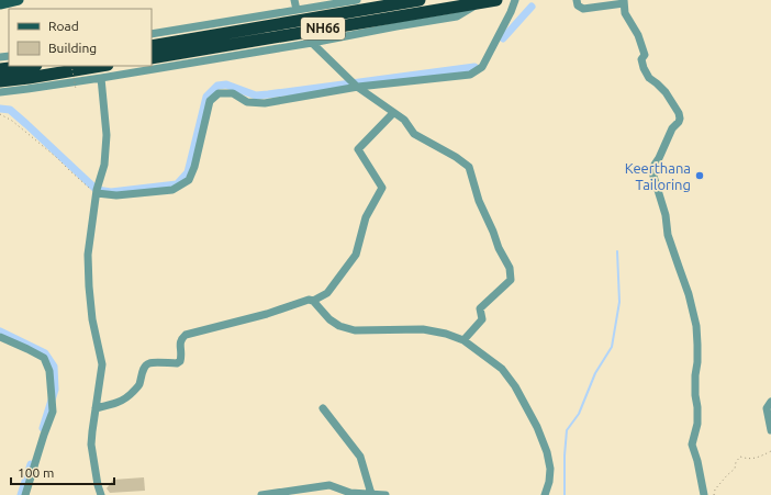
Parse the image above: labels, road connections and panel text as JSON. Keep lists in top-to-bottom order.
{
  "streets": {
    "highway": ["NH66"]
  },
  "places": ["Keerthana Tailoring"],
  "legend": ["Road", "Building"],
  "scale_bar": "100 m"
}
